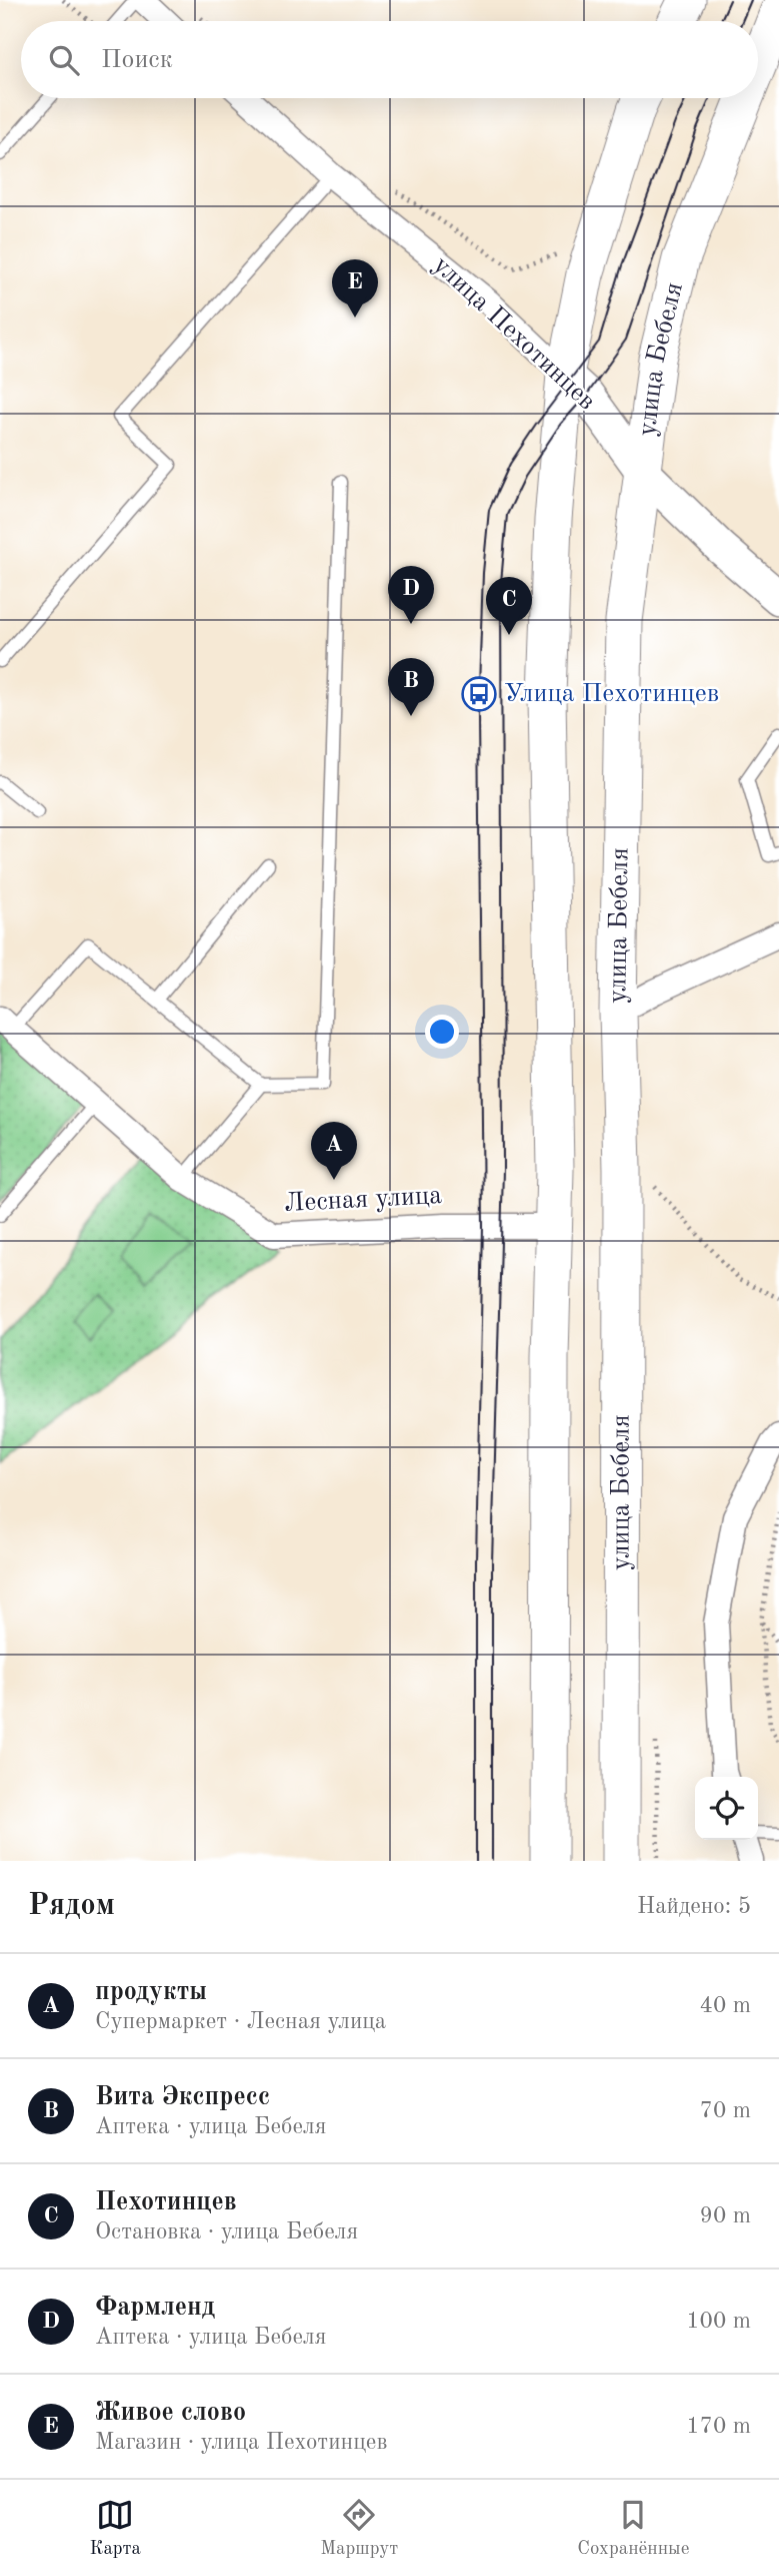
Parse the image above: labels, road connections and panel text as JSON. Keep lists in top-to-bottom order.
{
  "streets": {
    "main road": ["улица Пехотинцев", "улица Бебеля"],
    "street": ["Лесная улица"]
  },
  "crossings": [
    ["улица Пехотинцев", "улица Бебеля"]
  ],
  "places": {
    "bus stop": ["Улица Пехотинцев"]
  },
  "page": {
    "search": "Поиск",
    "pins": [
      "E",
      "D",
      "C",
      "B",
      "A"
    ],
    "heading": ["Рядом", "Найдено: 5"],
    "list": [
      {
        "mark": "A",
        "name": "продукты",
        "note": "Супермаркет · Лесная улица",
        "value": "40 m"
      },
      {
        "mark": "B",
        "name": "Вита Экспресс",
        "note": "Аптека · улица Бебеля",
        "value": "70 m"
      },
      {
        "mark": "C",
        "name": "Пехотинцев",
        "note": "Остановка · улица Бебеля",
        "value": "90 m"
      },
      {
        "mark": "D",
        "name": "Фармленд",
        "note": "Аптека · улица Бебеля",
        "value": "100 m"
      },
      {
        "mark": "E",
        "name": "Живое слово",
        "note": "Магазин · улица Пехотинцев",
        "value": "170 m"
      }
    ],
    "nav": ["Карта", "Маршрут", "Сохранённые"]
  }
}
